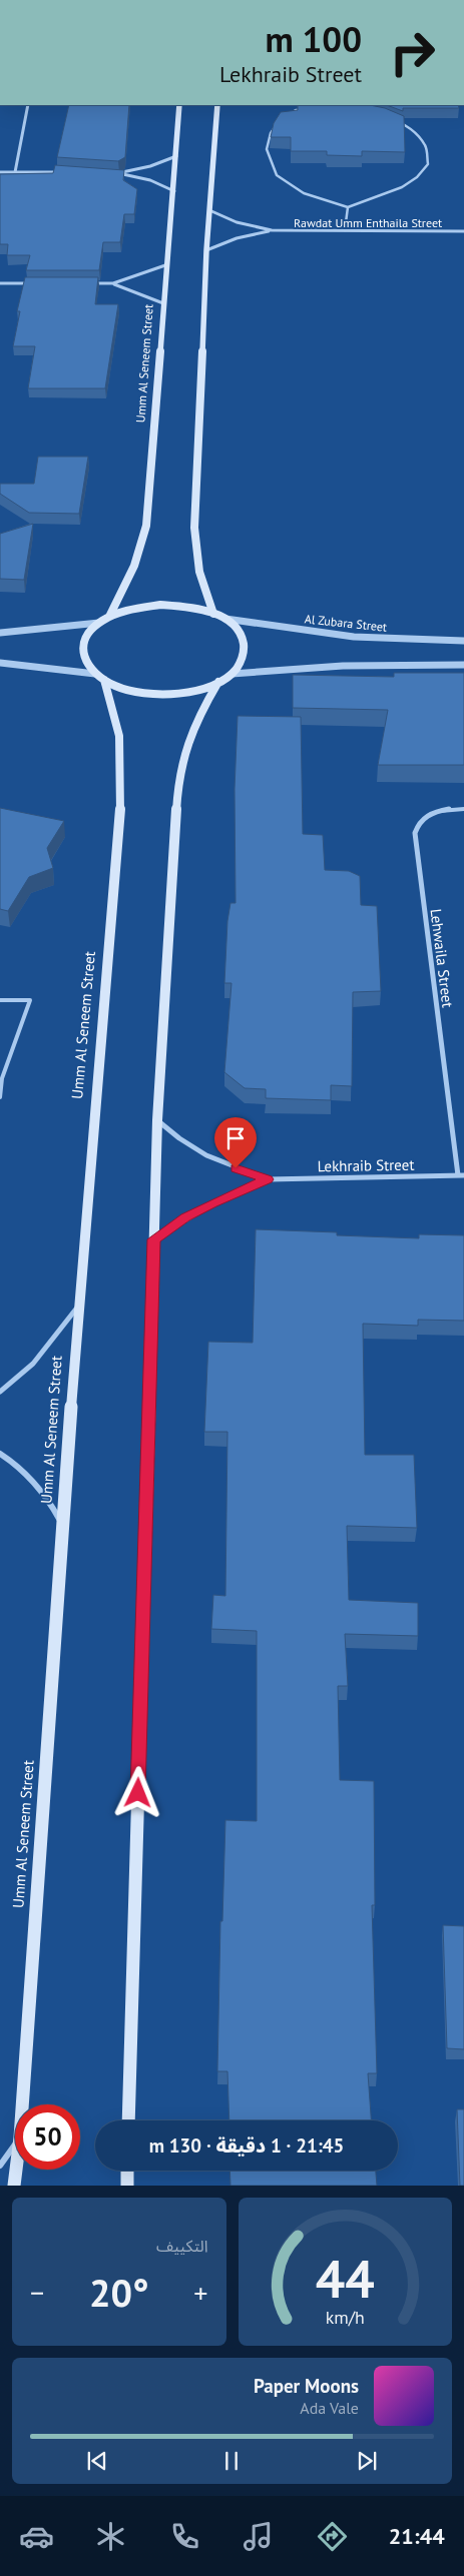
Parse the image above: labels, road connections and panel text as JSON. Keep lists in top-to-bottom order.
{
  "streets": {
    "main road": ["Umm Al Seneem Street"],
    "street": [
      "Rawdat Umm Enthaila Street",
      "Al Zubara Street",
      "Lehwaila Street",
      "Lekhraib Street"
    ]
  },
  "crossings": [
    ["Umm Al Seneem Street", "Al Zubara Street"],
    ["Lehwaila Street", "Lekhraib Street"]
  ],
  "page": {
    "turn": ["100 m", "Lekhraib Street"],
    "limit": "50",
    "trip": "21:45 · 1 دقيقة · 130 m",
    "tile": "التكييف",
    "heat": ["−", "20°", "+"],
    "song": ["Paper Moons", "Ada Vale"],
    "tabs": "21:44",
    "gauge": ["44", "km/h"]
  }
}
